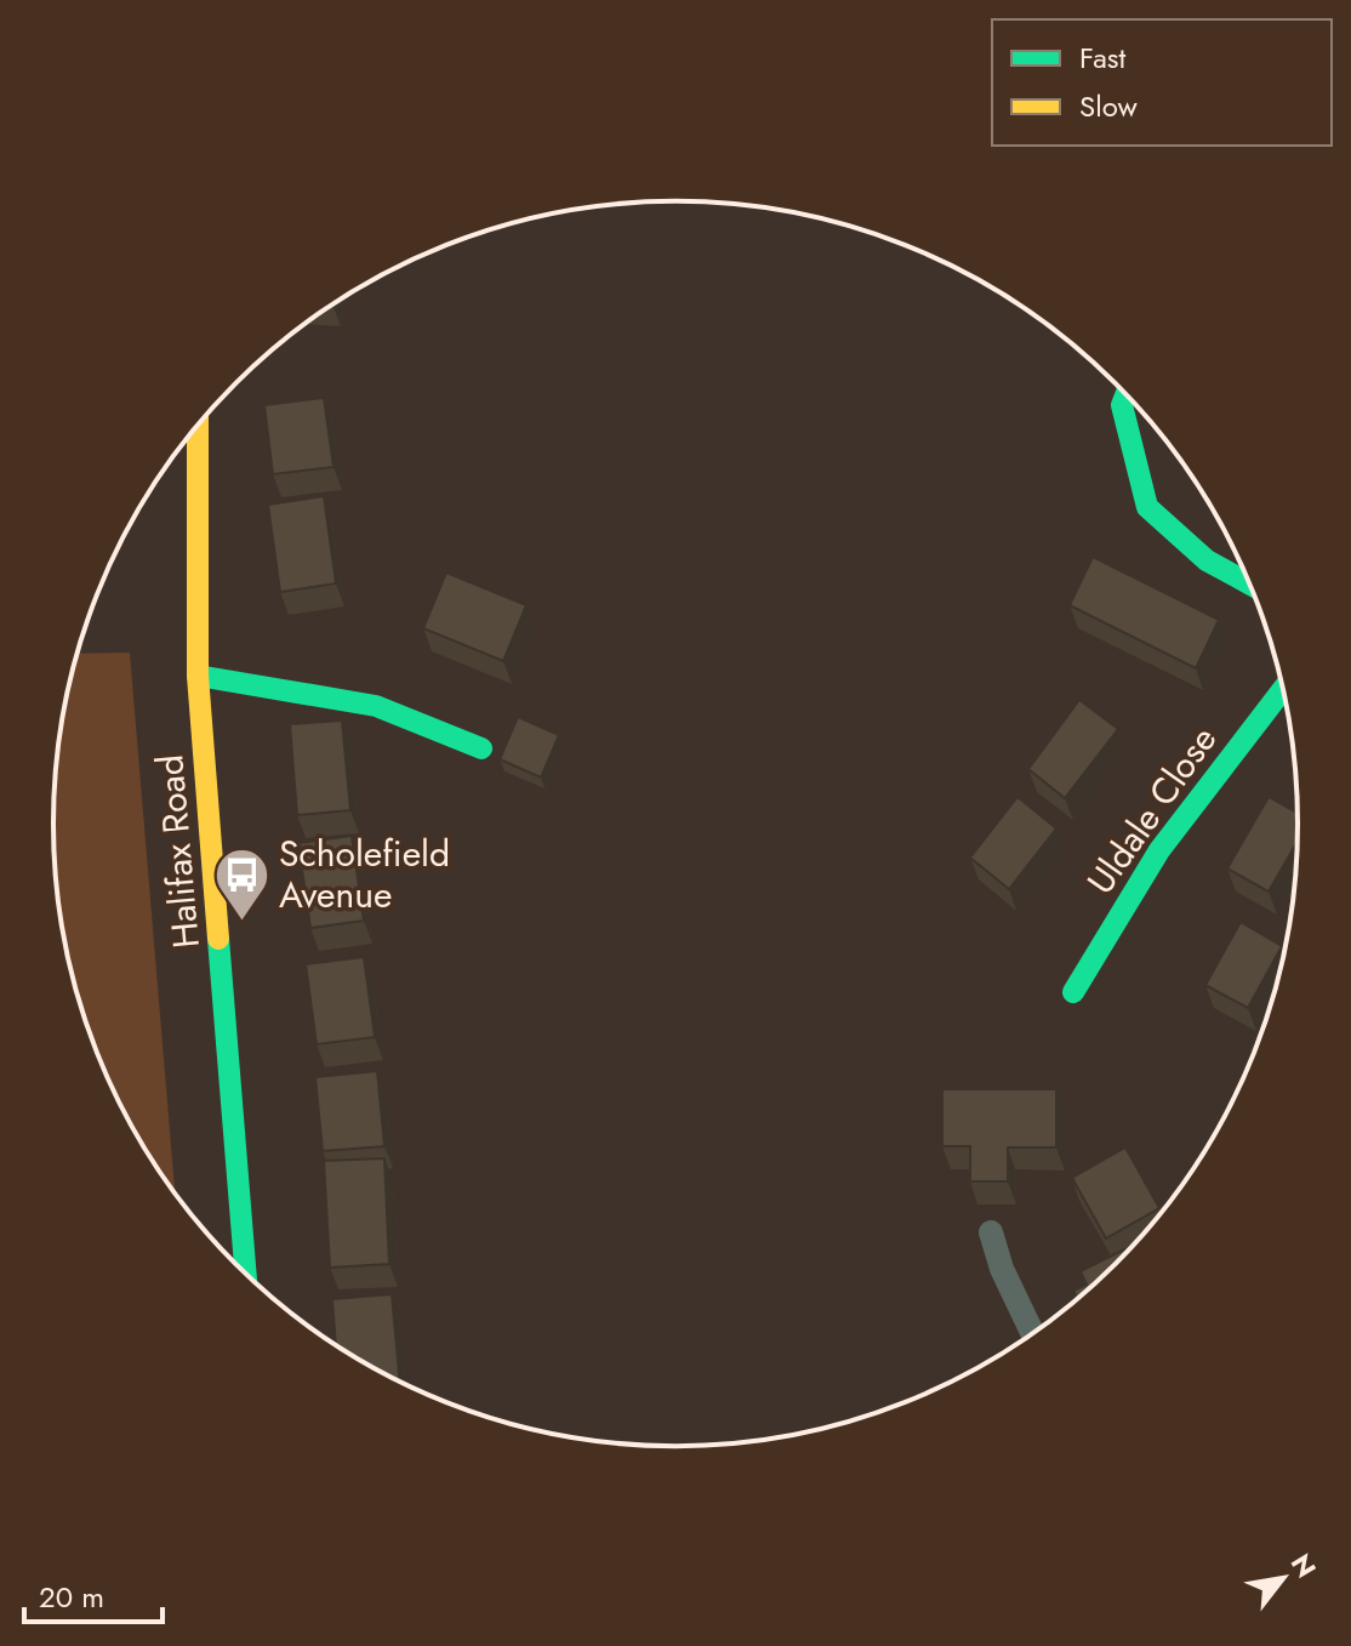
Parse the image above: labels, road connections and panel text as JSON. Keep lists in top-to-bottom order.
{
  "streets": {
    "street": ["Uldale Close", "Halifax Road"]
  },
  "places": {
    "bus stop": ["Scholefield Avenue"]
  },
  "legend": ["Fast", "Slow"],
  "scale_bar": "20 m",
  "north": "top right"
}
